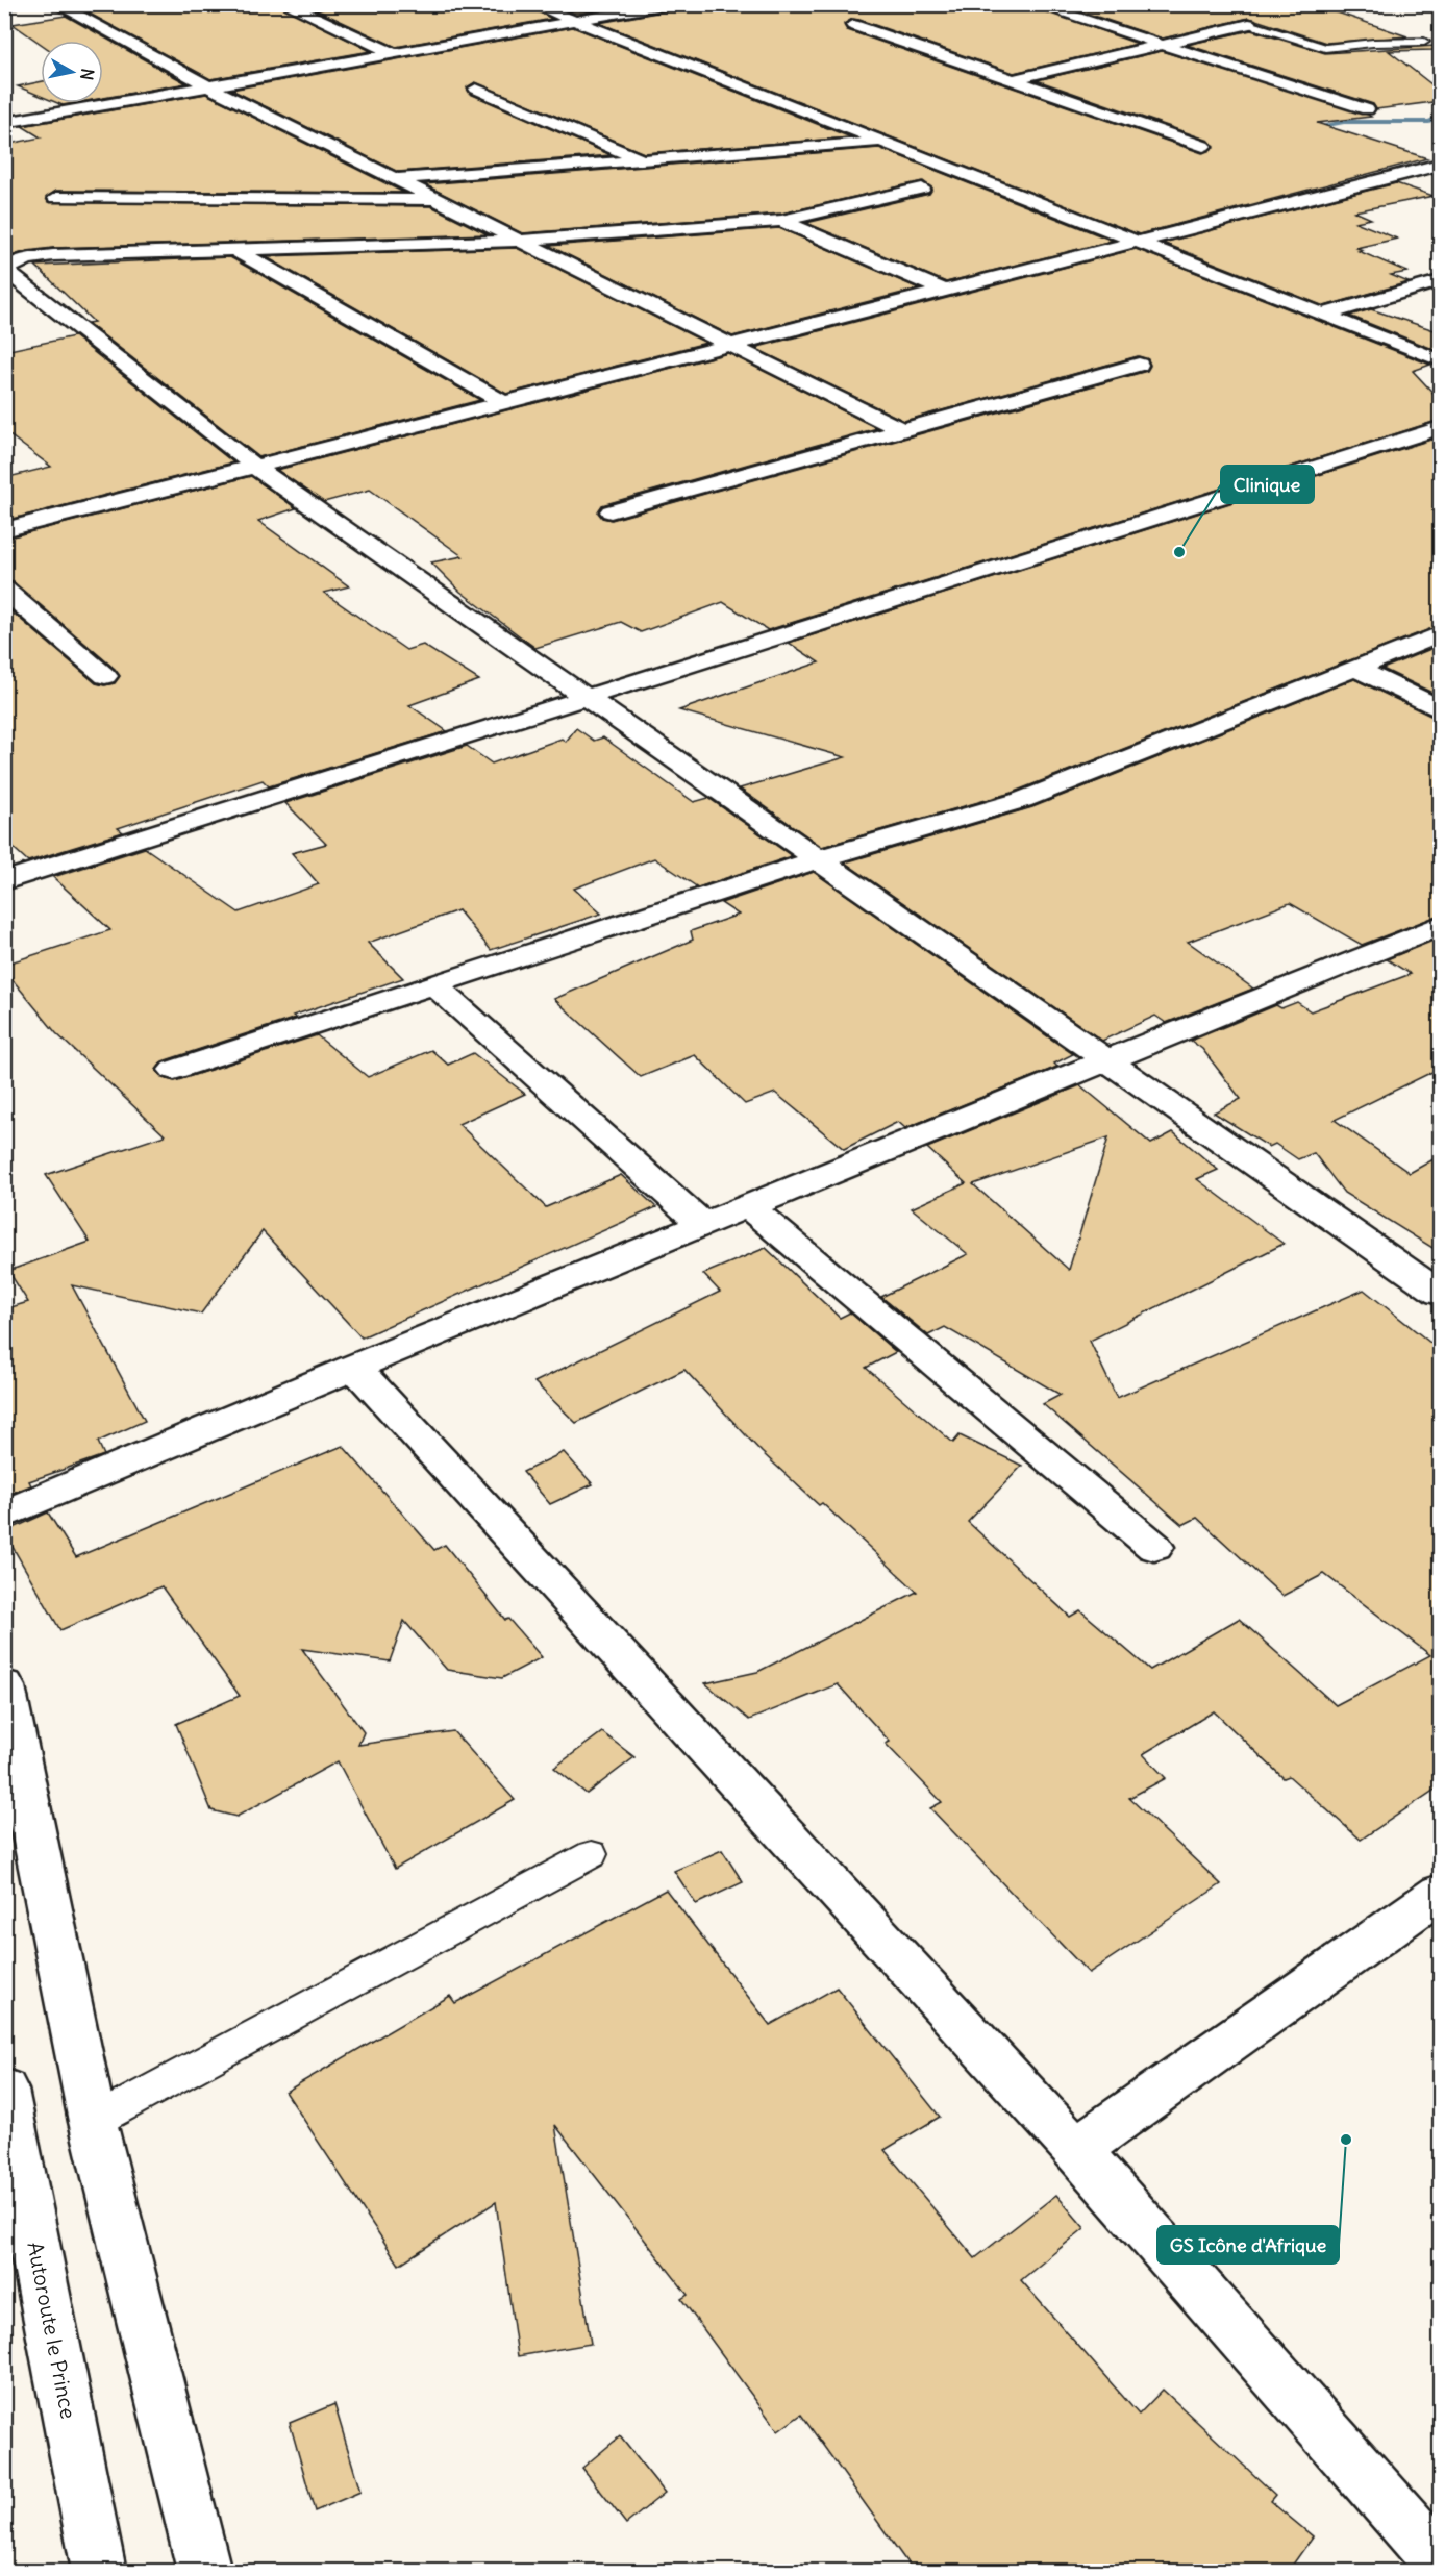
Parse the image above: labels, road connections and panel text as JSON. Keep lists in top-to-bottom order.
{
  "streets": {
    "street": ["Autoroute le Prince"]
  },
  "places": ["Clinique", "GS Icône d'Afrique"],
  "north": "right"
}
